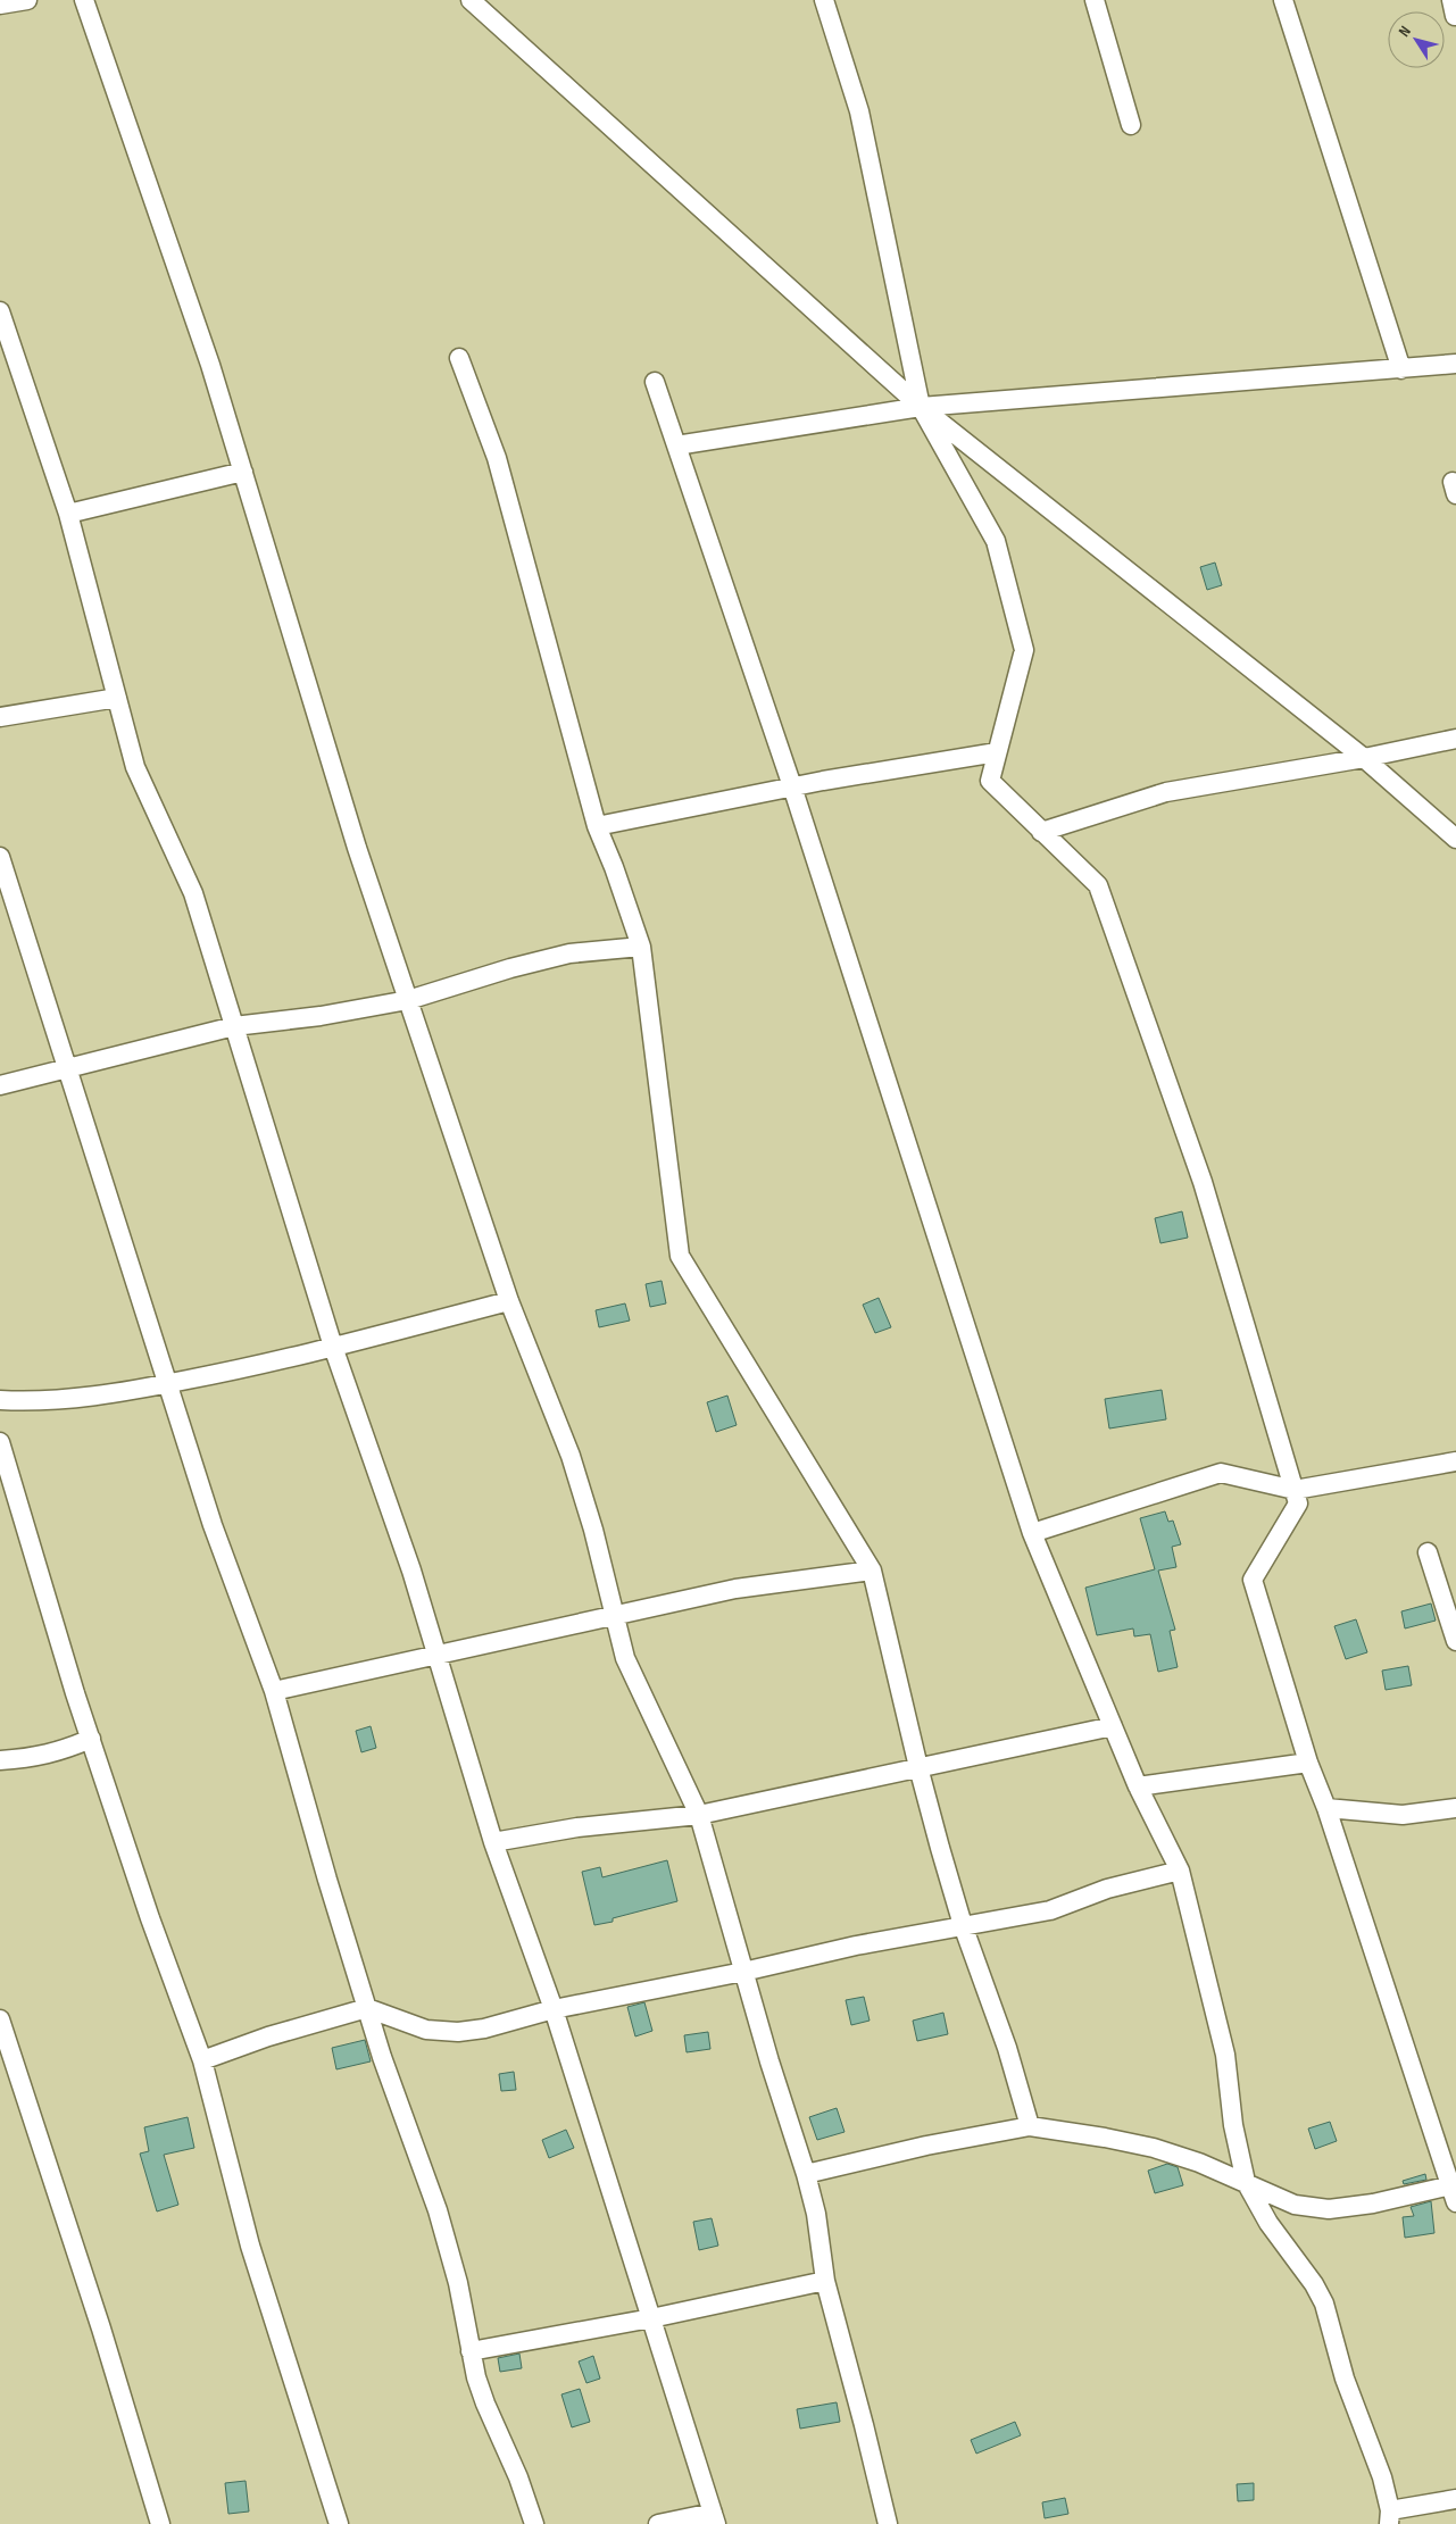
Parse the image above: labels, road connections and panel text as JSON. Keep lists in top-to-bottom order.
{
  "north": "top left"
}
